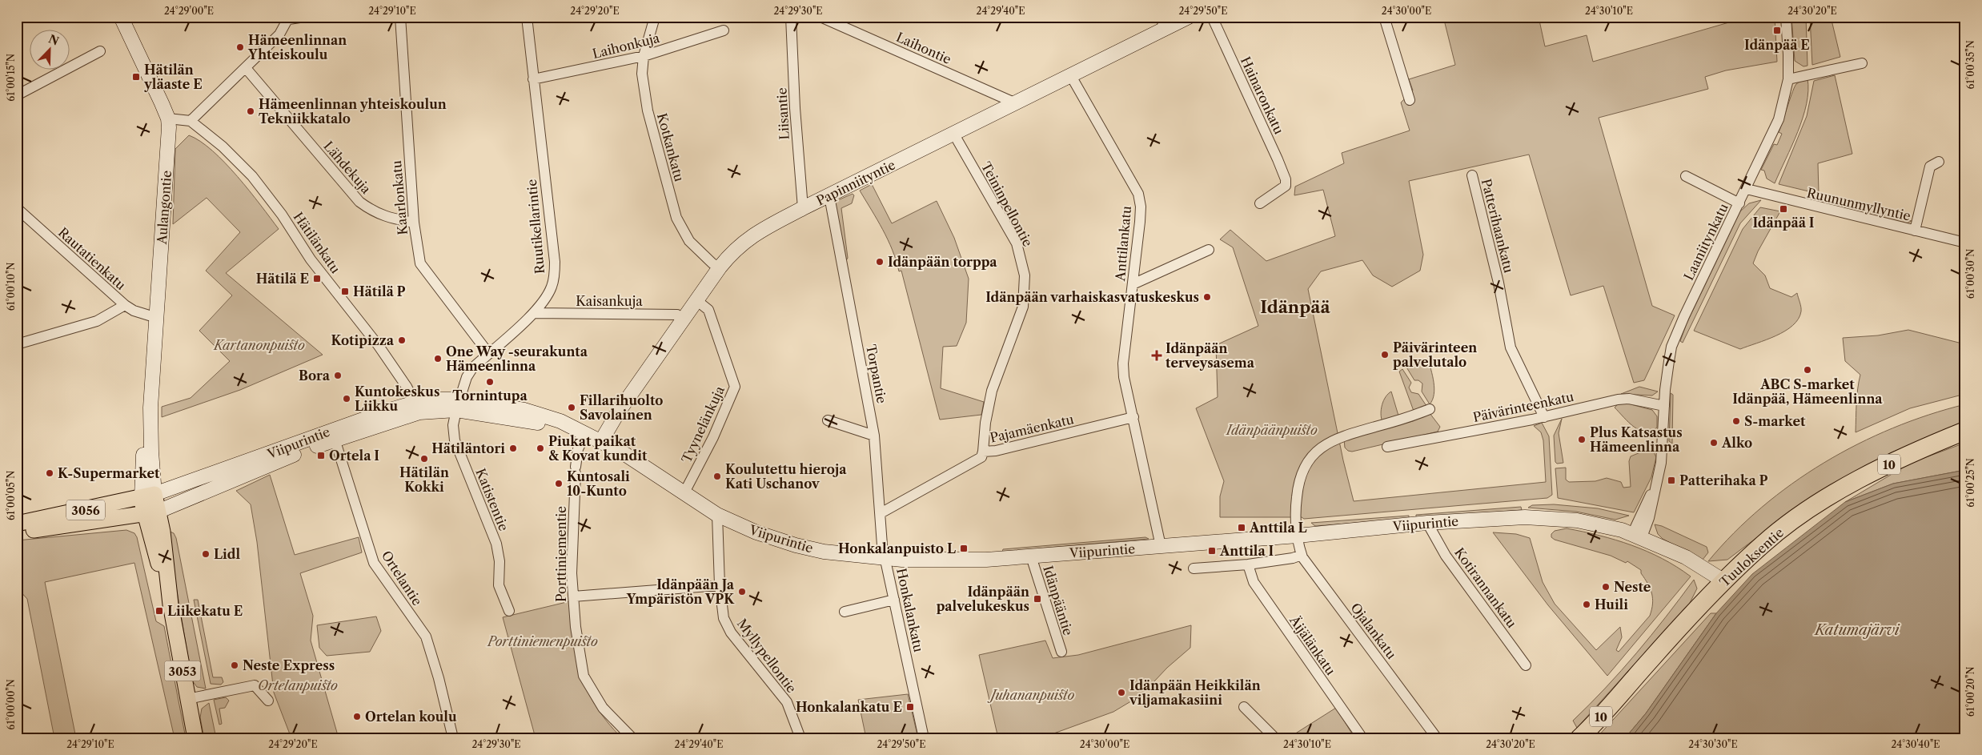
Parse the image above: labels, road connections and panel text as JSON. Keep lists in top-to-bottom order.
{
  "streets": {
    "highway": ["10", "Tuuloksentie"],
    "main road": [
      "Papinniityntie",
      "Aulangontie",
      "Viipurintie",
      "3056",
      "3053"
    ],
    "street": [
      "Laihonkuja",
      "Laihontie",
      "Hainaronkatu",
      "Liisantie",
      "Kotkankatu",
      "Lähdekuja",
      "Kaarlonkatu",
      "Teininpellontie",
      "Ruununmyllyntie",
      "Patterihaankatu",
      "Ruutikellarintie",
      "Laaniitynkatu",
      "Hätilänkatu",
      "Anttilankatu",
      "Rautatienkatu",
      "Kaisankuja",
      "Torpantie",
      "Päivärinteenkatu",
      "Tyynelänkuja",
      "Pajamäenkatu",
      "Katistentie",
      "Porttiniementie",
      "Ortelantie",
      "Kotirannankatu",
      "Idänpääntie",
      "Honkalankatu",
      "Ojalankatu",
      "Äijälänkatu",
      "Myllypellontie"
    ]
  },
  "crossings": [
    ["Laihonkuja", "Kotkankatu"],
    ["Laihonkuja", "Ruutikellarintie"],
    ["Laihontie", "Papinniityntie"],
    ["Liisantie", "Papinniityntie"],
    ["Kotkankatu", "Papinniityntie"],
    ["Lähdekuja", "Kaarlonkatu"],
    ["Papinniityntie", "Teininpellontie"],
    ["Papinniityntie", "Anttilankatu"],
    ["Papinniityntie", "Kaisankuja"],
    ["Papinniityntie", "Torpantie"],
    ["Papinniityntie", "Tyynelänkuja"],
    ["Papinniityntie", "Viipurintie"],
    ["Kaarlonkatu", "Ruutikellarintie"],
    ["Teininpellontie", "Pajamäenkatu"],
    ["Ruununmyllyntie", "Laaniitynkatu"],
    ["Aulangontie", "Rautatienkatu"],
    ["Aulangontie", "Viipurintie"],
    ["Patterihaankatu", "Päivärinteenkatu"],
    ["Ruutikellarintie", "Kaisankuja"],
    ["Ruutikellarintie", "Viipurintie"],
    ["Ruutikellarintie", "Katistentie"],
    ["Laaniitynkatu", "Päivärinteenkatu"],
    ["Laaniitynkatu", "Viipurintie"],
    ["Hätilänkatu", "Viipurintie"],
    ["Anttilankatu", "Pajamäenkatu"],
    ["Anttilankatu", "Viipurintie"],
    ["Torpantie", "Pajamäenkatu"],
    ["Torpantie", "Viipurintie"],
    ["Torpantie", "Honkalankatu"],
    ["Tyynelänkuja", "Viipurintie"],
    ["Viipurintie", "Katistentie"],
    ["Viipurintie", "Porttiniementie"],
    ["Viipurintie", "Tuuloksentie"],
    ["Viipurintie", "Ortelantie"],
    ["Viipurintie", "Kotirannankatu"],
    ["Viipurintie", "Idänpääntie"],
    ["Viipurintie", "Honkalankatu"],
    ["Viipurintie", "Ojalankatu"],
    ["Viipurintie", "Myllypellontie"],
    ["Viipurintie", "3053"]
  ],
  "districts": ["Idänpää"],
  "water": ["Katumajärvi"],
  "parks": [
    "Kartanonpuisto",
    "Idänpäänpuisto",
    "Porttiniemenpuisto",
    "Ortelanpuisto",
    "Juhananpuisto"
  ],
  "places": {
    "transit": [
      "Idänpää E",
      "Hätilän yläaste E",
      "Idänpää I",
      "Hätilä E",
      "Hätilä P",
      "Ortela I",
      "Patterihaka P",
      "Anttila L",
      "Honkalanpuisto L",
      "Anttila I",
      "Idänpään palvelukeskus",
      "Liikekatu E",
      "Honkalankatu E"
    ],
    "other": [
      "Hämeenlinnan Yhteiskoulu",
      "Hämeenlinnan yhteiskoulun Tekniikkatalo",
      "Idänpään torppa",
      "Idänpään varhaiskasvatuskeskus",
      "Kotipizza",
      "Päivärinteen palvelutalo",
      "One Way -seurakunta Hämeenlinna",
      "ABC S-market Idänpää, Hämeenlinna",
      "Bora",
      "Tornintupa",
      "Kuntokeskus Liikku",
      "Fillarihuolto Savolainen",
      "S-market",
      "Plus Katsastus Hämeenlinna",
      "Alko",
      "Hätiläntori",
      "Piukat paikat & Kovat kundit",
      "Hätilän Kokki",
      "K-Supermarket",
      "Koulutettu hieroja Kati Uschanov",
      "Kuntosali 10-Kunto",
      "Lidl",
      "Neste",
      "Idänpään Ja Ympäristön VPK",
      "Huili",
      "Neste Express",
      "Idänpään Heikkilän viljamakasiini",
      "Ortelan koulu"
    ],
    "health": ["Idänpään terveysasema"]
  },
  "north": "top right",
  "coordinates": [
    "24°29'00\"E",
    "24°29'10\"E",
    "24°29'20\"E",
    "24°29'30\"E",
    "24°29'40\"E",
    "24°29'50\"E",
    "24°30'00\"E",
    "24°30'10\"E",
    "24°30'20\"E",
    "61°00'35\"N",
    "61°00'15\"N",
    "61°00'30\"N",
    "61°00'10\"N",
    "61°00'25\"N",
    "61°00'05\"N",
    "61°00'20\"N",
    "61°00'00\"N",
    "24°30'30\"E",
    "24°30'40\"E"
  ]
}
